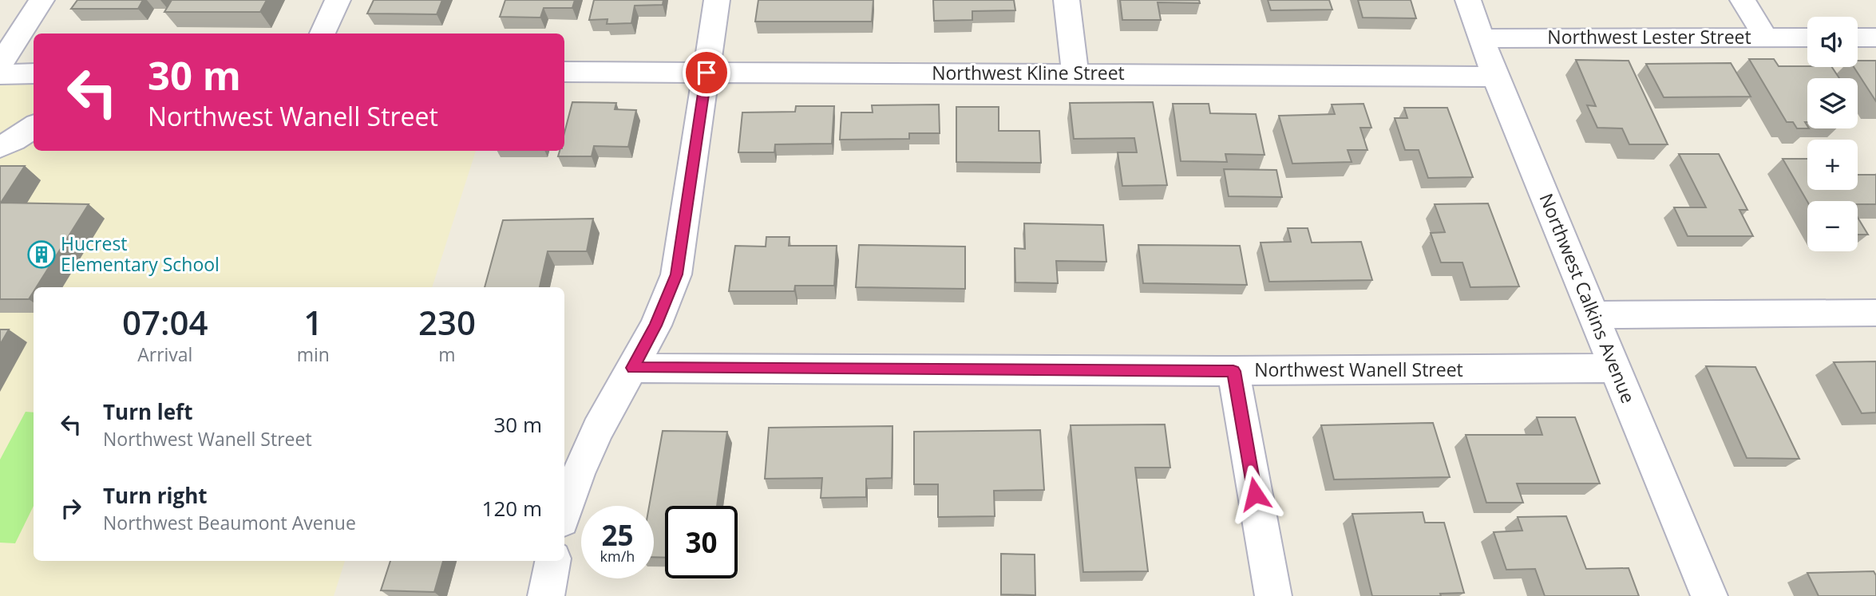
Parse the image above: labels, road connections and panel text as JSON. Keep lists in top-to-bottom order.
{
  "streets": {
    "street": [
      "Northwest Lester Street",
      "Northwest Kline Street",
      "Northwest Calkins Avenue",
      "Northwest Wanell Street"
    ]
  },
  "crossings": [
    ["Northwest Lester Street", "Northwest Calkins Avenue"],
    ["Northwest Kline Street", "Northwest Calkins Avenue"],
    ["Northwest Calkins Avenue", "Northwest Wanell Street"]
  ],
  "places": {
    "building": ["Hucrest Elementary School"]
  },
  "page": {
    "map_buttons": ["+", "−"],
    "turn": ["30 m", "Northwest Wanell Street"],
    "eta": [
      "07:04",
      "Arrival",
      "1",
      "min",
      "230",
      "m"
    ],
    "list": [
      {
        "name": "Turn left",
        "note": "Northwest Wanell Street",
        "value": "30 m"
      },
      {
        "name": "Turn right",
        "note": "Northwest Beaumont Avenue",
        "value": "120 m"
      }
    ],
    "speed": "25 km/h",
    "limit": "30"
  }
}
